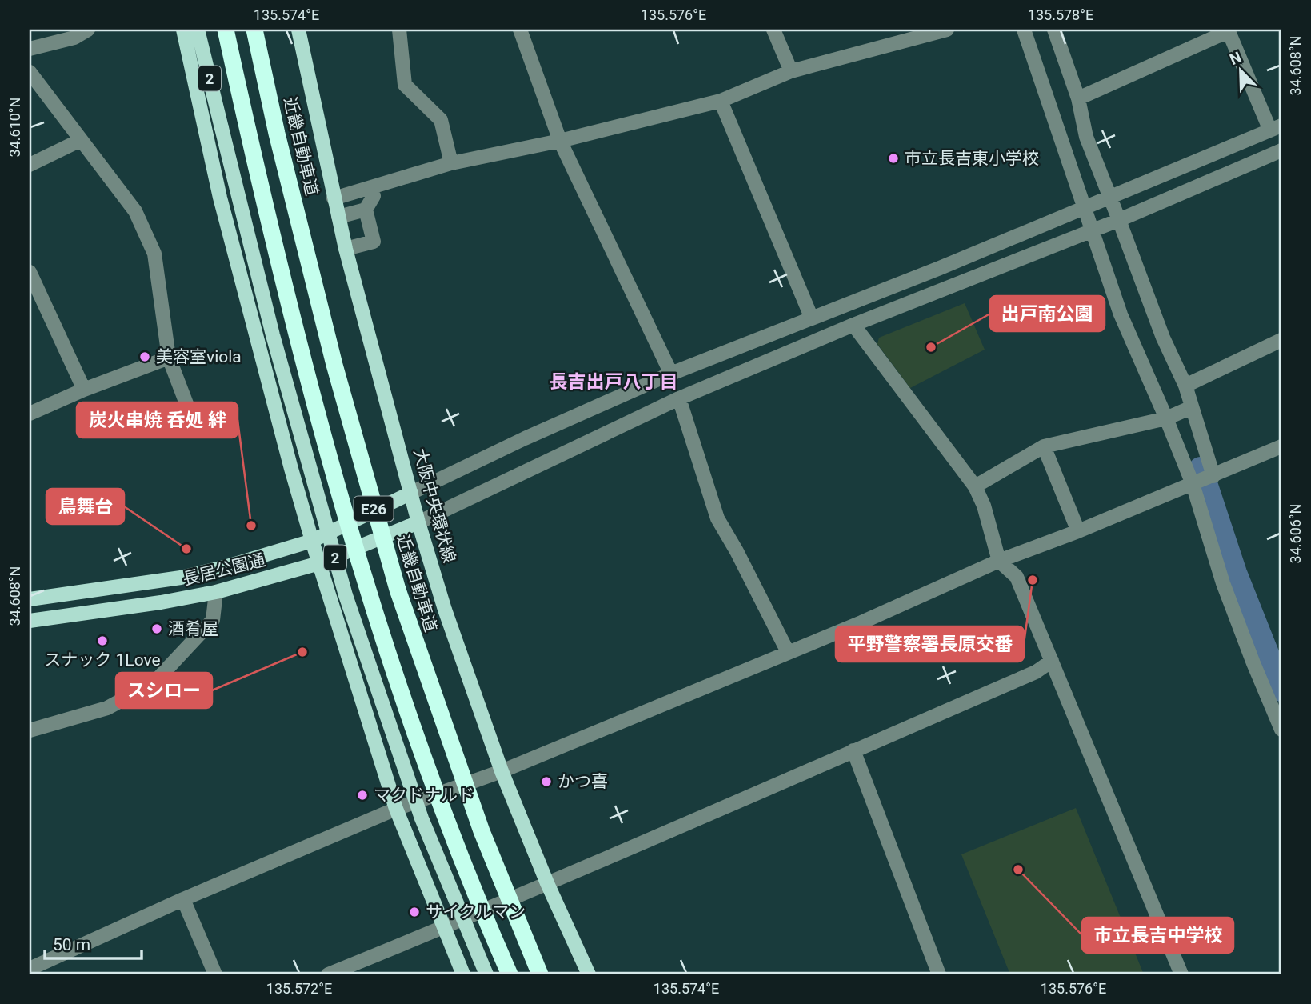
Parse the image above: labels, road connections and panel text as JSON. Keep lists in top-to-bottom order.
{
  "streets": {
    "highway": ["近畿自動車道", "E26"],
    "main road": ["2", "大阪中央環状線", "長居公園通"]
  },
  "crossings": [
    ["2", "長居公園通"],
    ["大阪中央環状線", "長居公園通"]
  ],
  "districts": ["長吉出戸八丁目"],
  "places": [
    "市立長吉東小学校",
    "出戸南公園",
    "美容室viola",
    "炭火串焼 呑処 絆",
    "鳥舞台",
    "平野警察署長原交番",
    "酒肴屋",
    "スナック 1Love",
    "スシロー",
    "かつ喜",
    "マクドナルド",
    "市立長吉中学校",
    "サイクルマン"
  ],
  "scale_bar": "50 m",
  "north": "top left",
  "coordinates": [
    "135.574°E",
    "135.576°E",
    "135.578°E",
    "34.608°N",
    "34.610°N",
    "34.606°N",
    "135.572°E"
  ]
}
